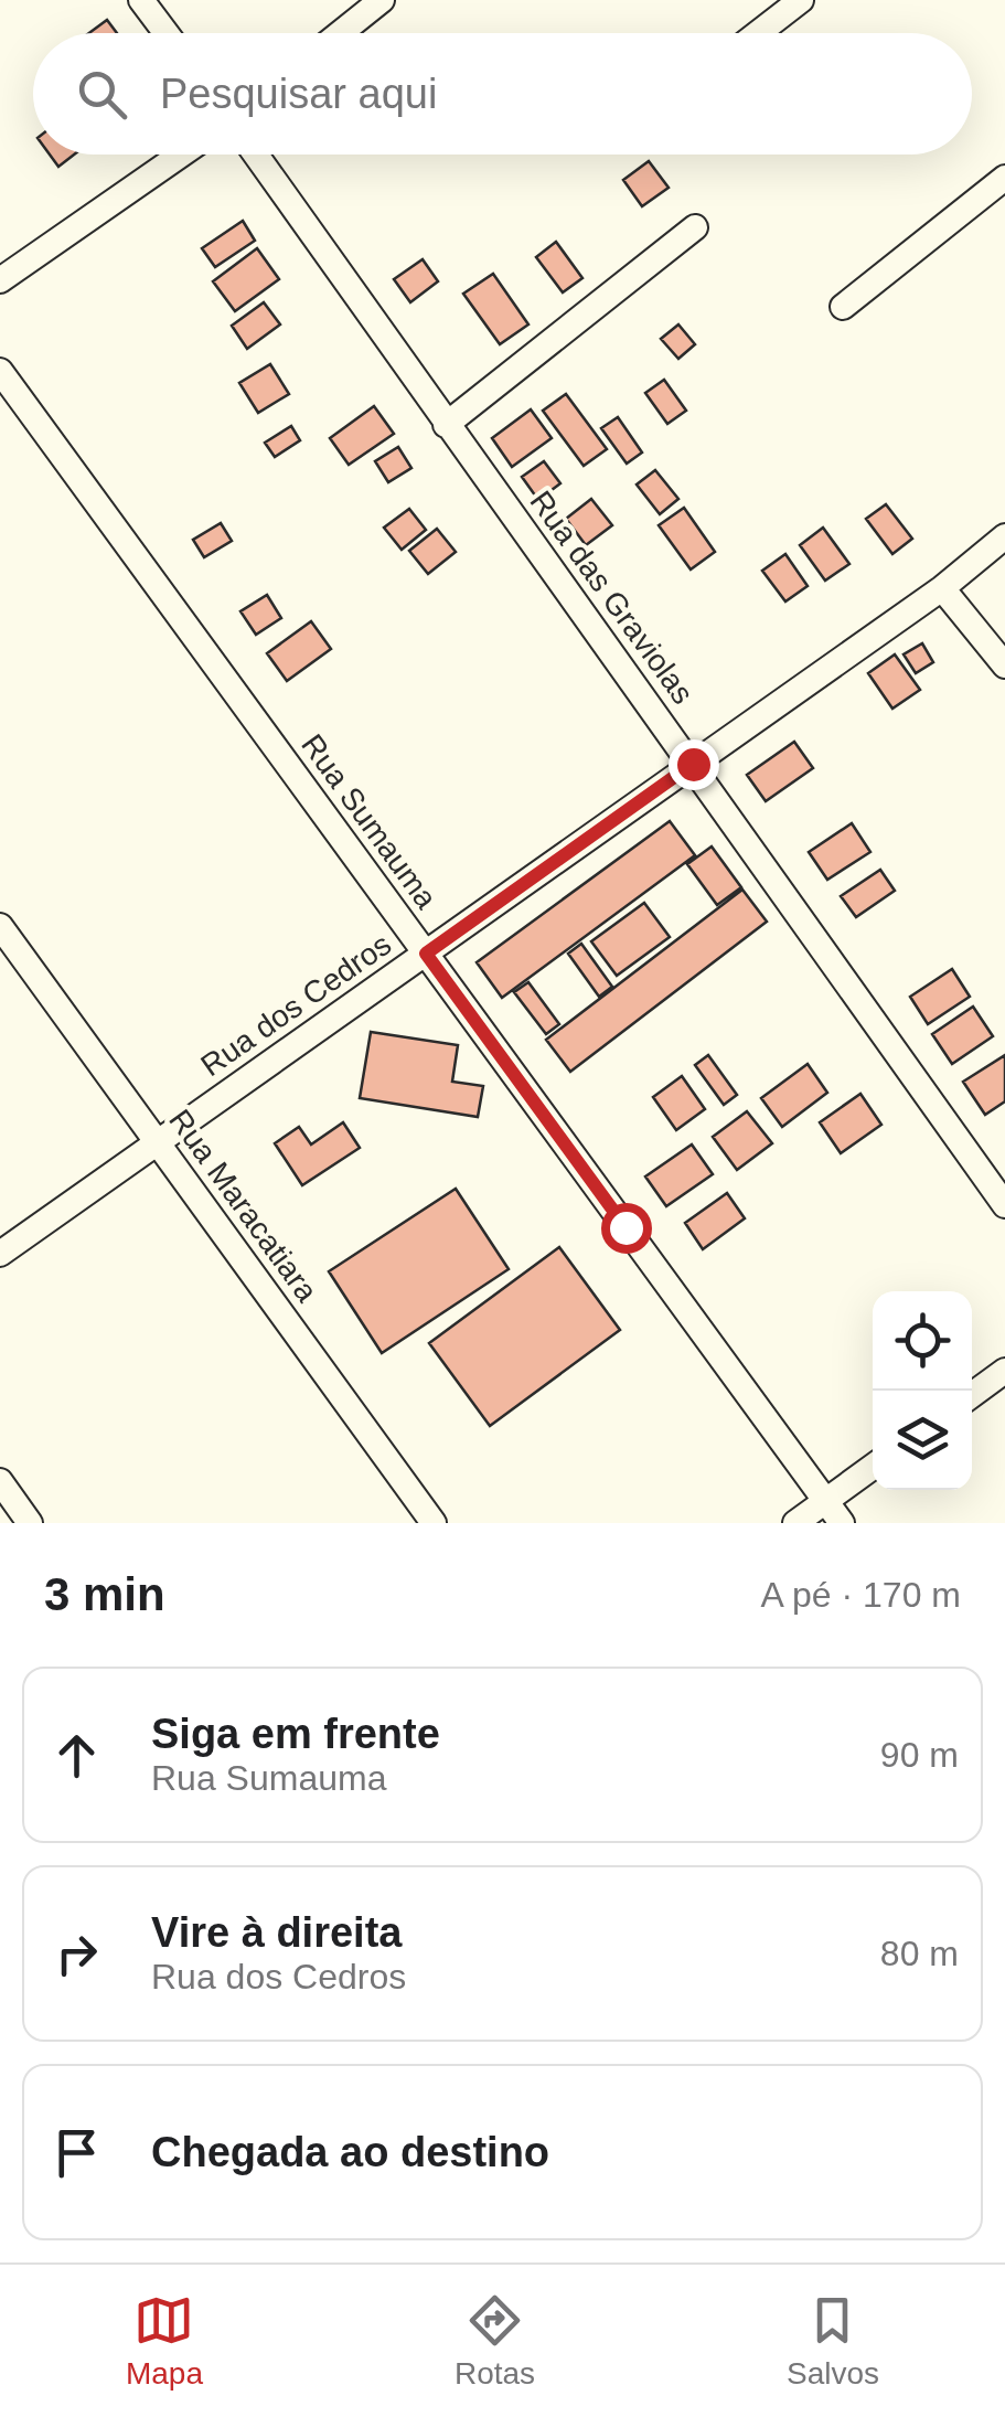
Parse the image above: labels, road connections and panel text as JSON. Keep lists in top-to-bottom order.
{
  "streets": {
    "street": [
      "Rua das Graviolas",
      "Rua Sumauma",
      "Rua dos Cedros",
      "Rua Maracatiara"
    ]
  },
  "crossings": [
    ["Rua das Graviolas", "Rua dos Cedros"],
    ["Rua Sumauma", "Rua dos Cedros"],
    ["Rua dos Cedros", "Rua Maracatiara"]
  ],
  "page": {
    "search": "Pesquisar aqui",
    "heading": ["3 min", "A pé · 170 m"],
    "list": [
      ["Siga em frente", "Rua Sumauma", "90 m"],
      ["Vire à direita", "Rua dos Cedros", "80 m"],
      "Chegada ao destino"
    ],
    "nav": ["Mapa", "Rotas", "Salvos"]
  }
}
